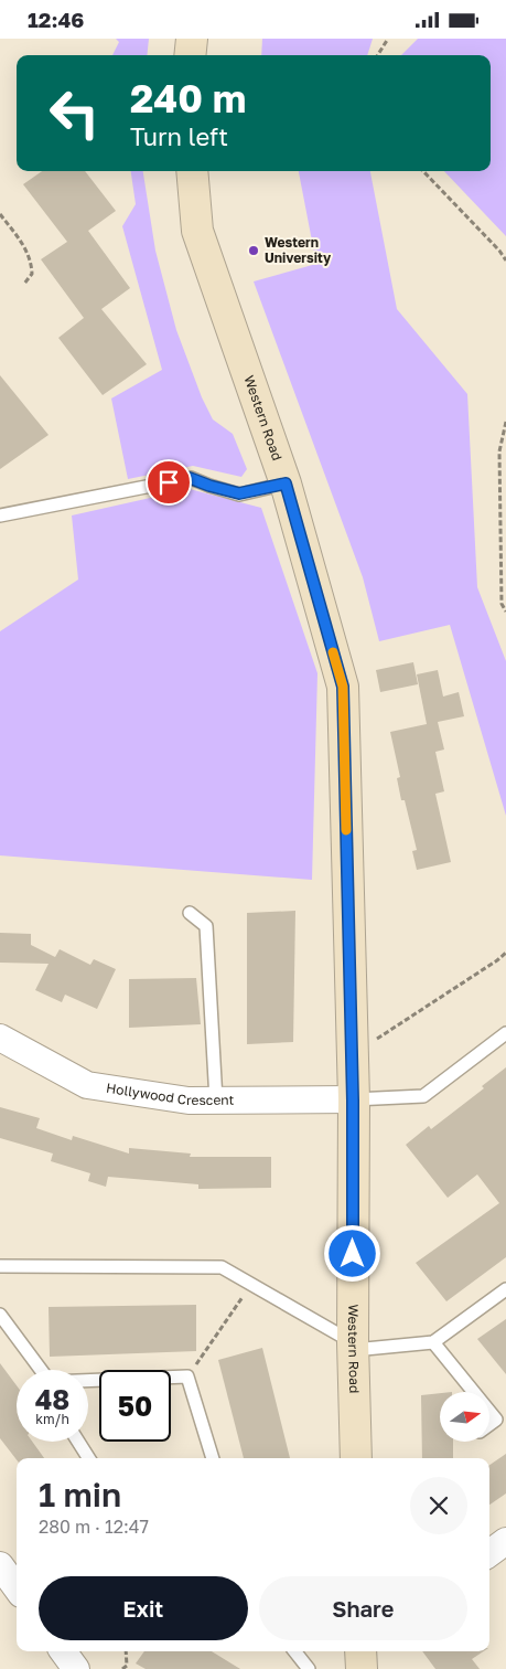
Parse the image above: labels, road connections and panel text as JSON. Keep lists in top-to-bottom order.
{
  "streets": {
    "main road": ["Western Road"],
    "street": ["Hollywood Crescent"]
  },
  "crossings": [
    ["Western Road", "Hollywood Crescent"]
  ],
  "places": ["Western University"],
  "north": "right",
  "page": {
    "status": "12:46",
    "turn": ["240 m", "Turn left"],
    "speed": "48 km/h",
    "limit": "50",
    "heading": ["1 min", "280 m · 12:47"],
    "buttons": ["Exit", "Share"]
  }
}
